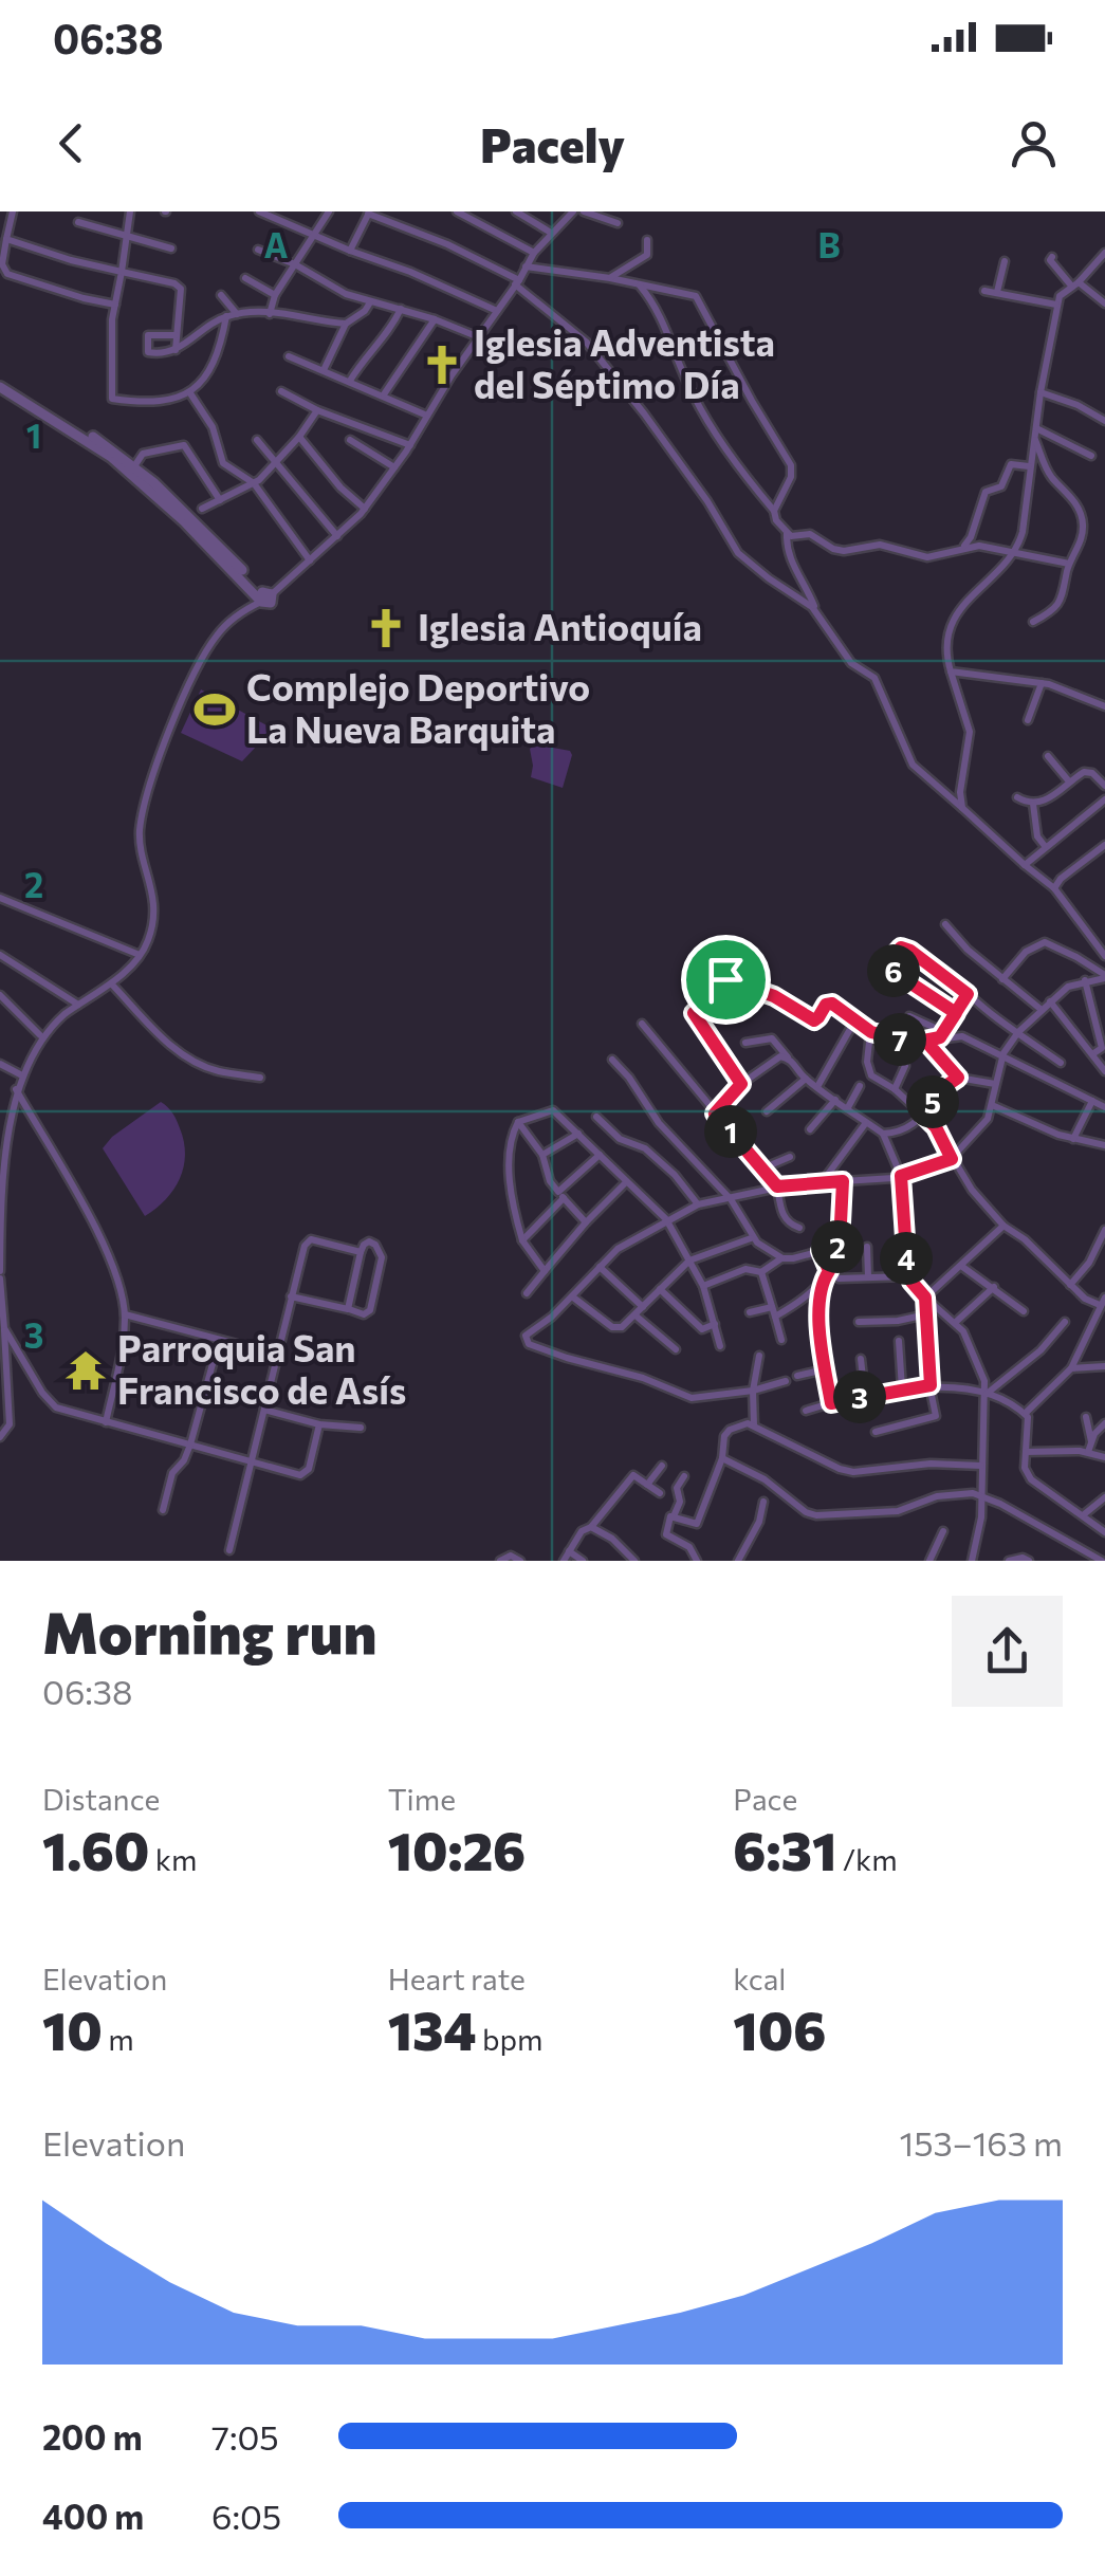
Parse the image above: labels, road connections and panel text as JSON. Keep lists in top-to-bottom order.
{
  "places": {
    "church": ["Iglesia Adventista del Séptimo Día", "Iglesia Antioquía"],
    "sports": ["Complejo Deportivo La Nueva Barquita"],
    "temple": ["Parroquia San Francisco de Asís"]
  },
  "page": {
    "status": "06:38",
    "header": "Pacely",
    "pins": [
      "6",
      "7",
      "5",
      "1",
      "2",
      "4",
      "3"
    ],
    "heading": ["Morning run", "06:38"],
    "stats": [
      ["Distance", "1.60 km"],
      ["Time", "10:26"],
      ["Pace", "6:31 /km"],
      ["Elevation", "10 m"],
      ["Heart rate", "134 bpm"],
      ["kcal", "106"]
    ],
    "chart": ["Elevation", "153–163 m"],
    "list": [
      {
        "name": "200 m",
        "note": "7:05"
      },
      {
        "name": "400 m",
        "note": "6:05"
      }
    ]
  },
  "grid": {
    "columns": ["A", "B"],
    "rows": ["1", "2", "3"]
  }
}
